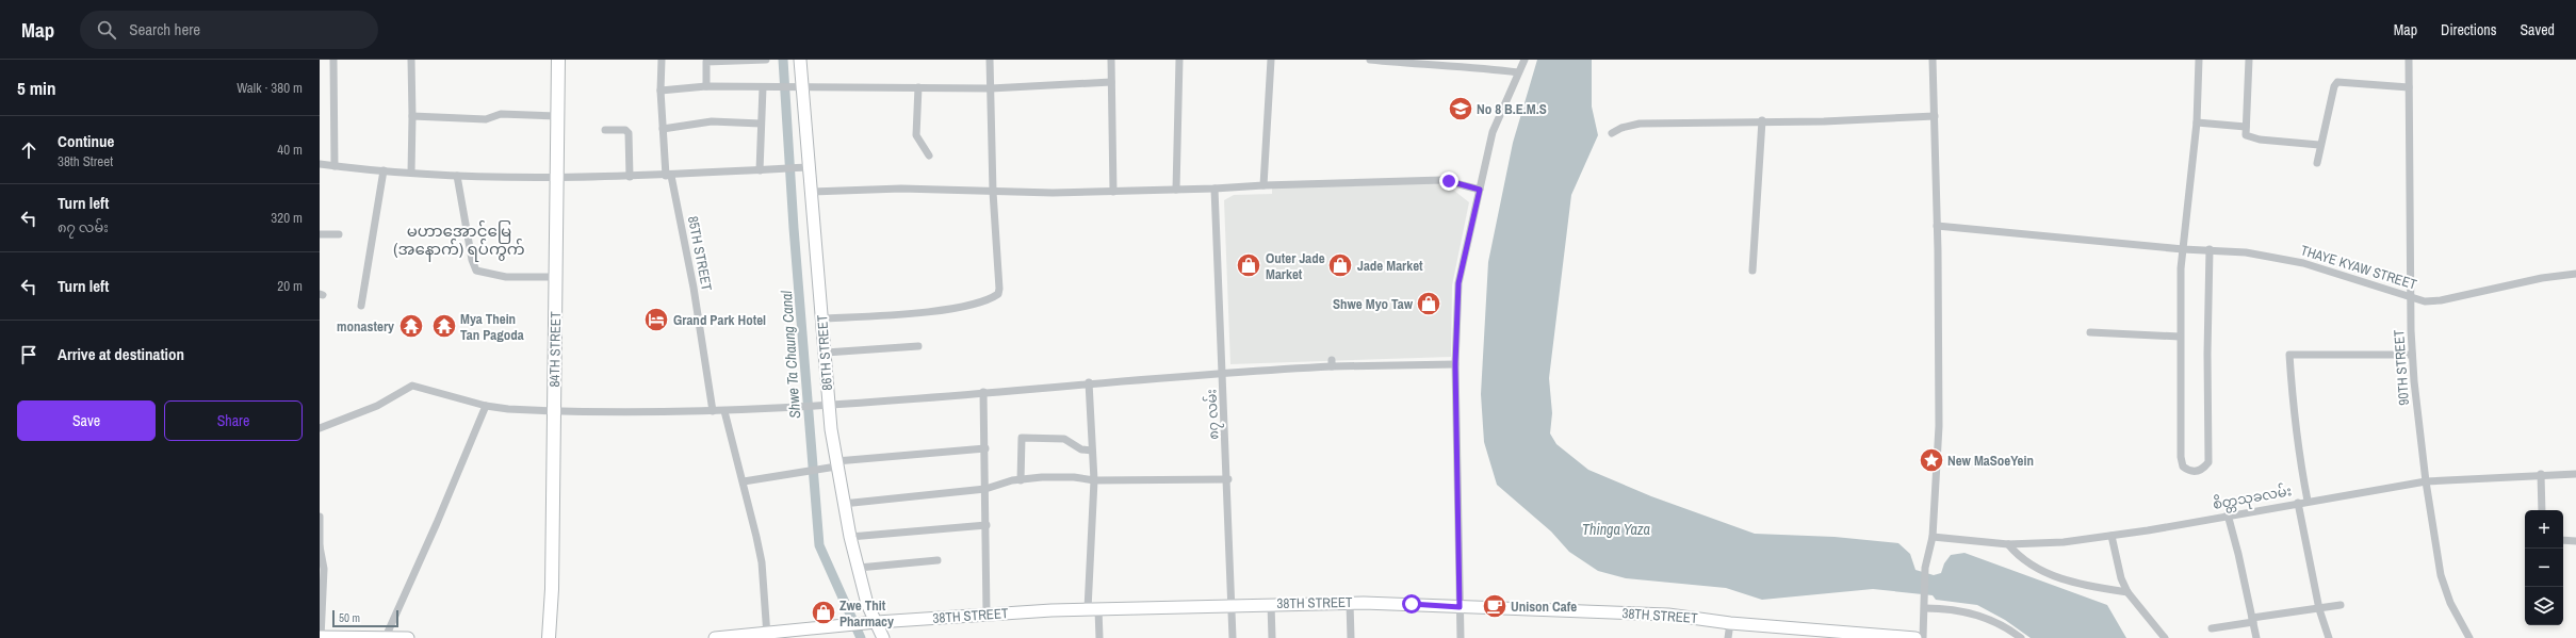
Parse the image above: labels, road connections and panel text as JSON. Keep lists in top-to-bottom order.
{
  "streets": {
    "main road": ["84TH STREET", "86TH STREET", "38TH STREET"],
    "street": [
      "85TH STREET",
      "THAYE KYAW STREET",
      "90TH STREET",
      "၈၇ လမ်း",
      "စိတ္တသုခလမ်း"
    ]
  },
  "crossings": [
    ["THAYE KYAW STREET", "90TH STREET"],
    ["86TH STREET", "38TH STREET"],
    ["90TH STREET", "စိတ္တသုခလမ်း"],
    ["၈၇ လမ်း", "38TH STREET"]
  ],
  "districts": ["မဟာအောင်မြေ (အနောက်) ရပ်ကွက်"],
  "water": ["Shwe Ta Chaung Canal", "Thinga Yaza"],
  "places": {
    "school or university": ["No 8 B.E.M.S"],
    "shop": [
      "Outer Jade Market",
      "Jade Market",
      "Shwe Myo Taw",
      "Zwe Thit Pharmacy"
    ],
    "hotel": ["Grand Park Hotel"],
    "temple": ["monastery", "Mya Thein Tan Pagoda"],
    "place": ["New MaSoeYein"],
    "cafe": ["Unison Cafe"]
  },
  "scale_bar": "50 m",
  "page": {
    "header": "Map",
    "search": "Search here",
    "nav": ["Map", "Directions", "Saved"],
    "heading": ["5 min", "Walk · 380 m"],
    "list": [
      ["Continue", "38th Street", "40 m"],
      ["Turn left", "၈၇ လမ်း", "320 m"],
      ["Turn left", "20 m"],
      "Arrive at destination"
    ],
    "buttons": ["Save", "Share"],
    "map_buttons": ["+", "−"],
    "scale": "50 m"
  }
}
